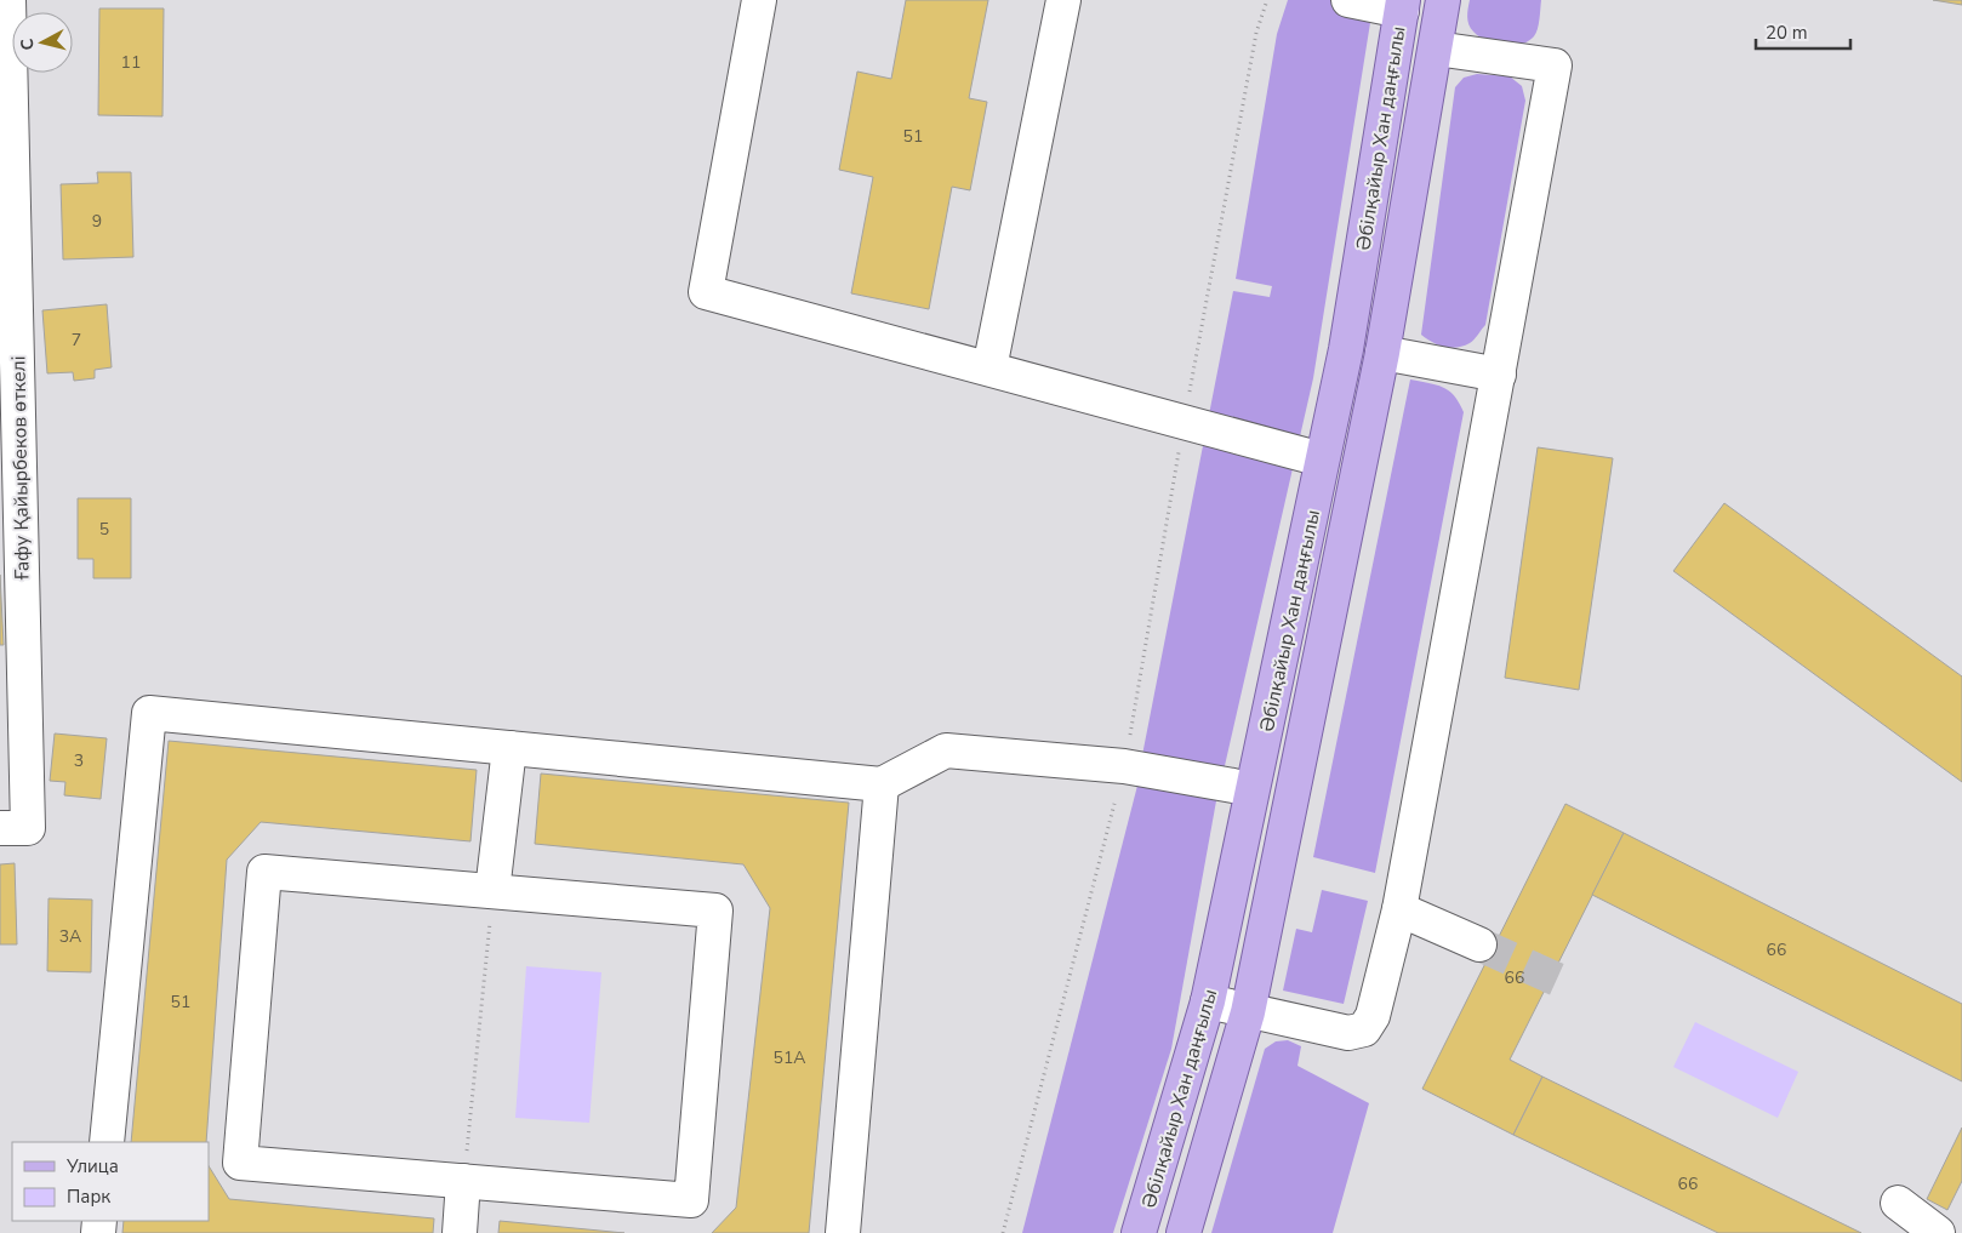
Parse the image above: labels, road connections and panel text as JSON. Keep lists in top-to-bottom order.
{
  "streets": {
    "main road": ["Әбілқайыр Хан даңғылы"],
    "street": ["Ғафу Қайырбеков өткелі"]
  },
  "house_numbers": [
    "11",
    "51",
    "9",
    "7",
    "5",
    "3",
    "3А",
    "66",
    "66",
    "51",
    "51А",
    "66"
  ],
  "legend": ["Улица", "Парк"],
  "scale_bar": "20 m",
  "north": "left"
}
